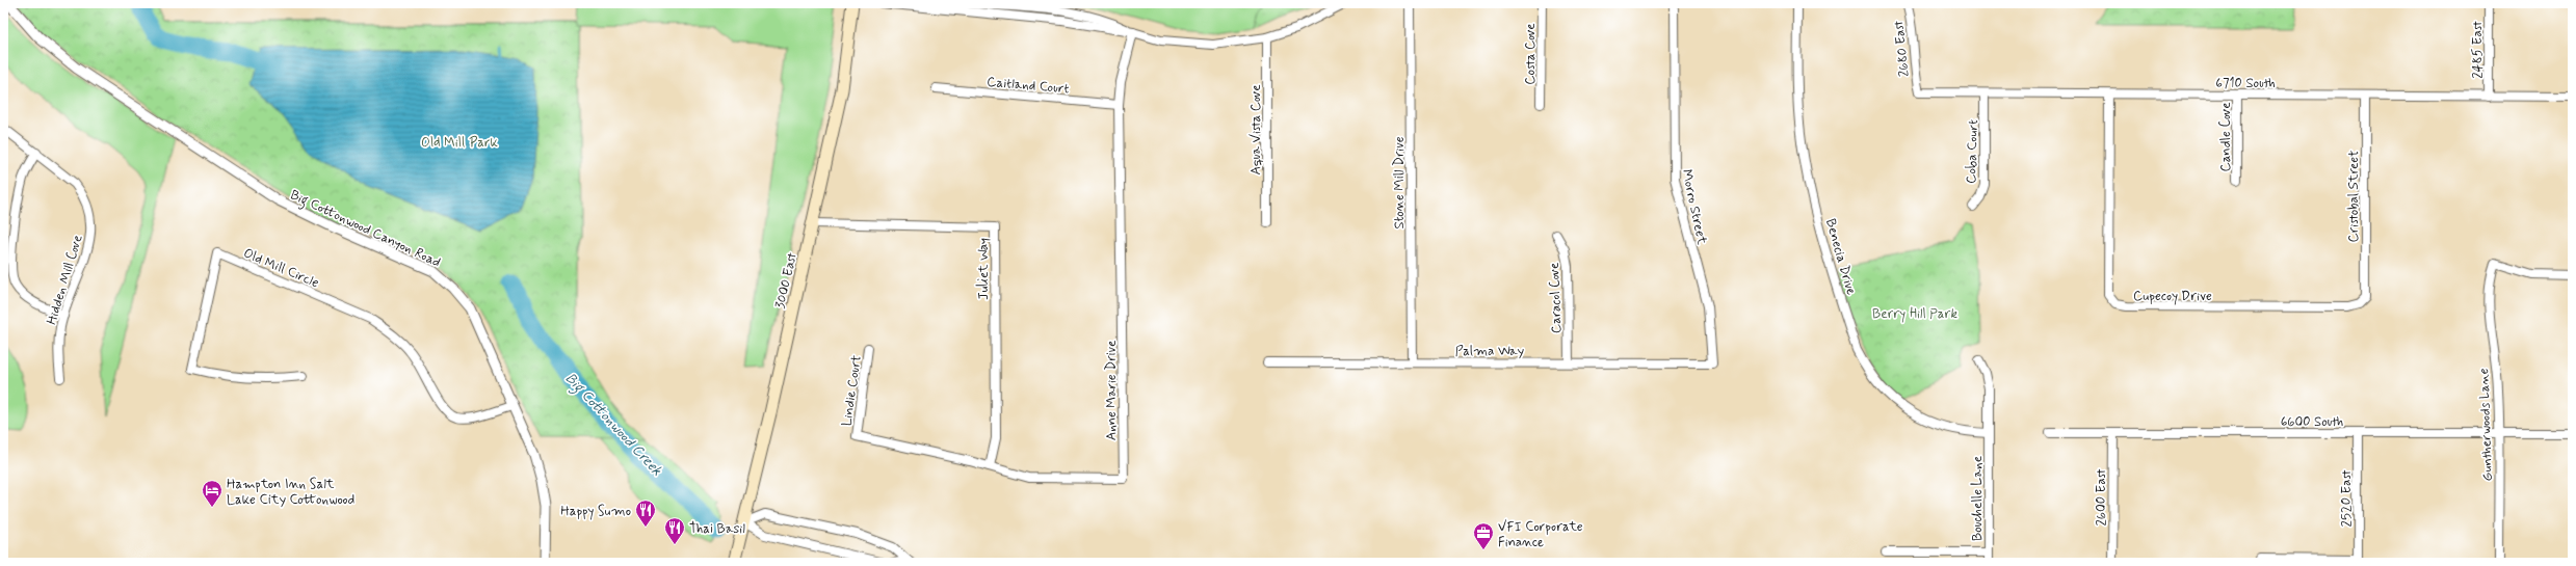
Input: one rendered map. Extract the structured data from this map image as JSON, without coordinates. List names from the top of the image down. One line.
{"streets":{"main road":["3000 East"],"street":["2680 East","2485 East","Costa Cove","6710 South","Caitland Court","Aqua Vista Cove","Candle Cove","Coba Court","Stone Mill Drive","Cristobal Street","Morro Street","Big Cottonwood Canyon Road","Benecia Drive","Old Mill Circle","Juliet Way","Hidden Mill Cove","Cupecoy Drive","Caracol Cove","Palma Way","Lindie Court","Anne Marie Drive","6600 South","Guntherwoods Lane","2600 East","Bouchelle Lane","2520 East"]},"crossings":[["2680 East","6710 South"],["2485 East","6710 South"],["6710 South","Candle Cove"],["6710 South","Coba Court"],["6710 South","Cristobal Street"],["6710 South","Cupecoy Drive"],["Caitland Court","Anne Marie Drive"],["Stone Mill Drive","Palma Way"],["Cristobal Street","Cupecoy Drive"],["Morro Street","Palma Way"],["Big Cottonwood Canyon Road","Old Mill Circle"],["Benecia Drive","Bouchelle Lane"],["Juliet Way","3000 East"],["Juliet Way","Anne Marie Drive"],["Caracol Cove","Palma Way"],["Lindie Court","Anne Marie Drive"],["6600 South","Guntherwoods Lane"],["6600 South","2600 East"],["6600 South","2520 East"]],"water":["Big Cottonwood Creek"],"parks":["Old Mill Park","Berry Hill Park"],"places":{"hotel":["Hampton Inn Salt Lake City Cottonwood"],"restaurant":["Happy Sumo","Thai Basil"],"office":["VFI Corporate Finance"]}}
